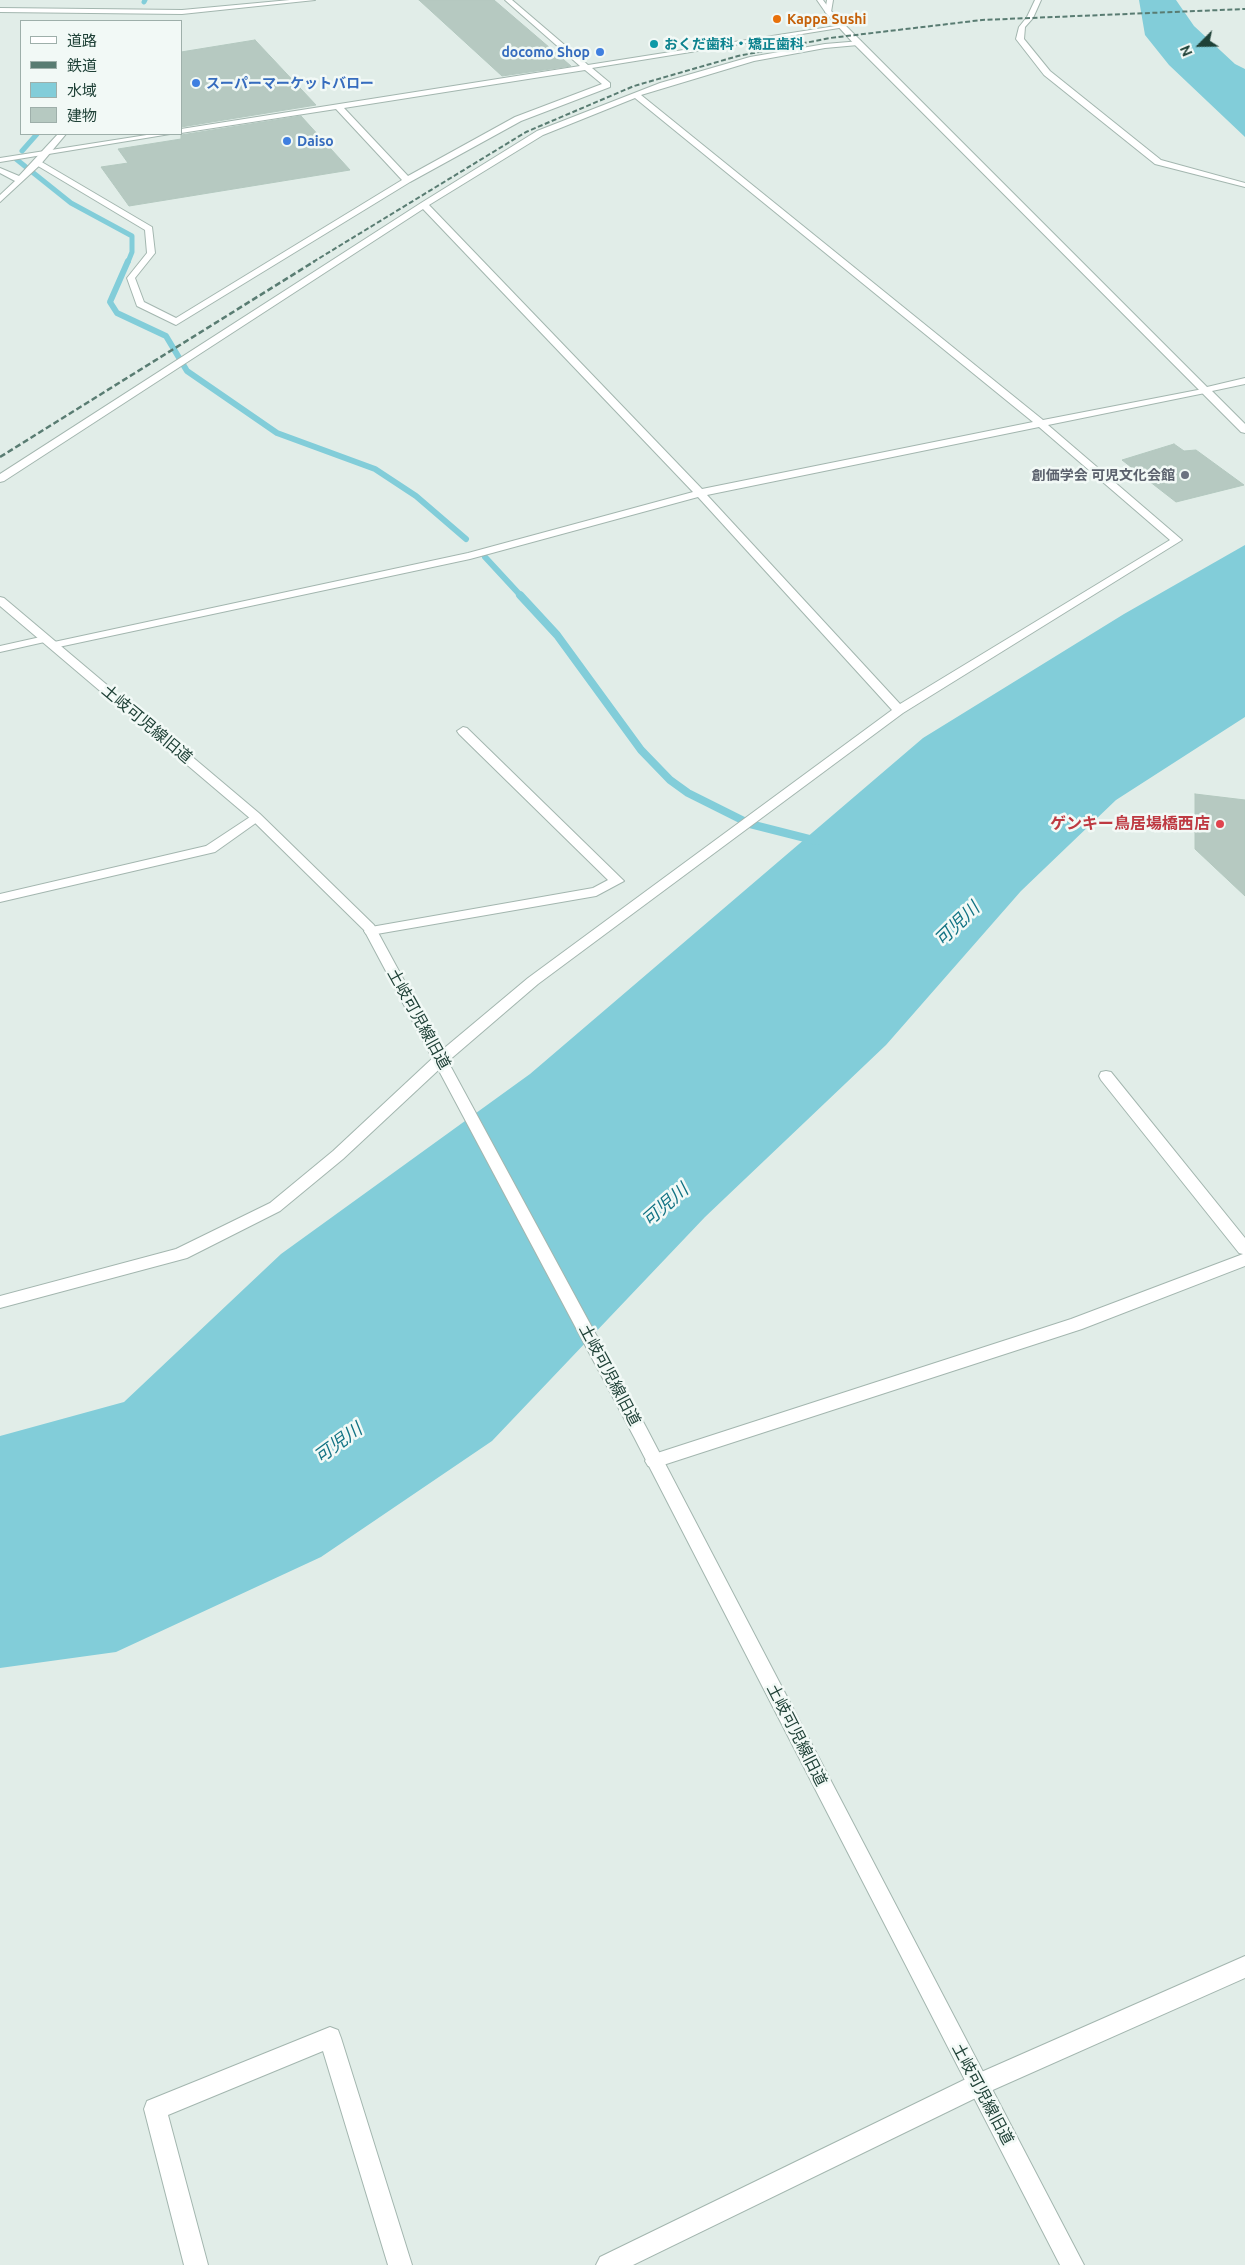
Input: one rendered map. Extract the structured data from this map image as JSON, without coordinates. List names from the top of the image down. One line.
{"streets":{"street":["土岐可児線旧道"]},"water":["可児川"],"places":["Kappa Sushi","おくだ歯科・矯正歯科","docomo Shop","スーパーマーケットバロー","Daiso","創価学会 可児文化会館","ゲンキー鳥居場橋西店"],"legend":["道路","鉄道","水域","建物"],"north":"bottom left"}
